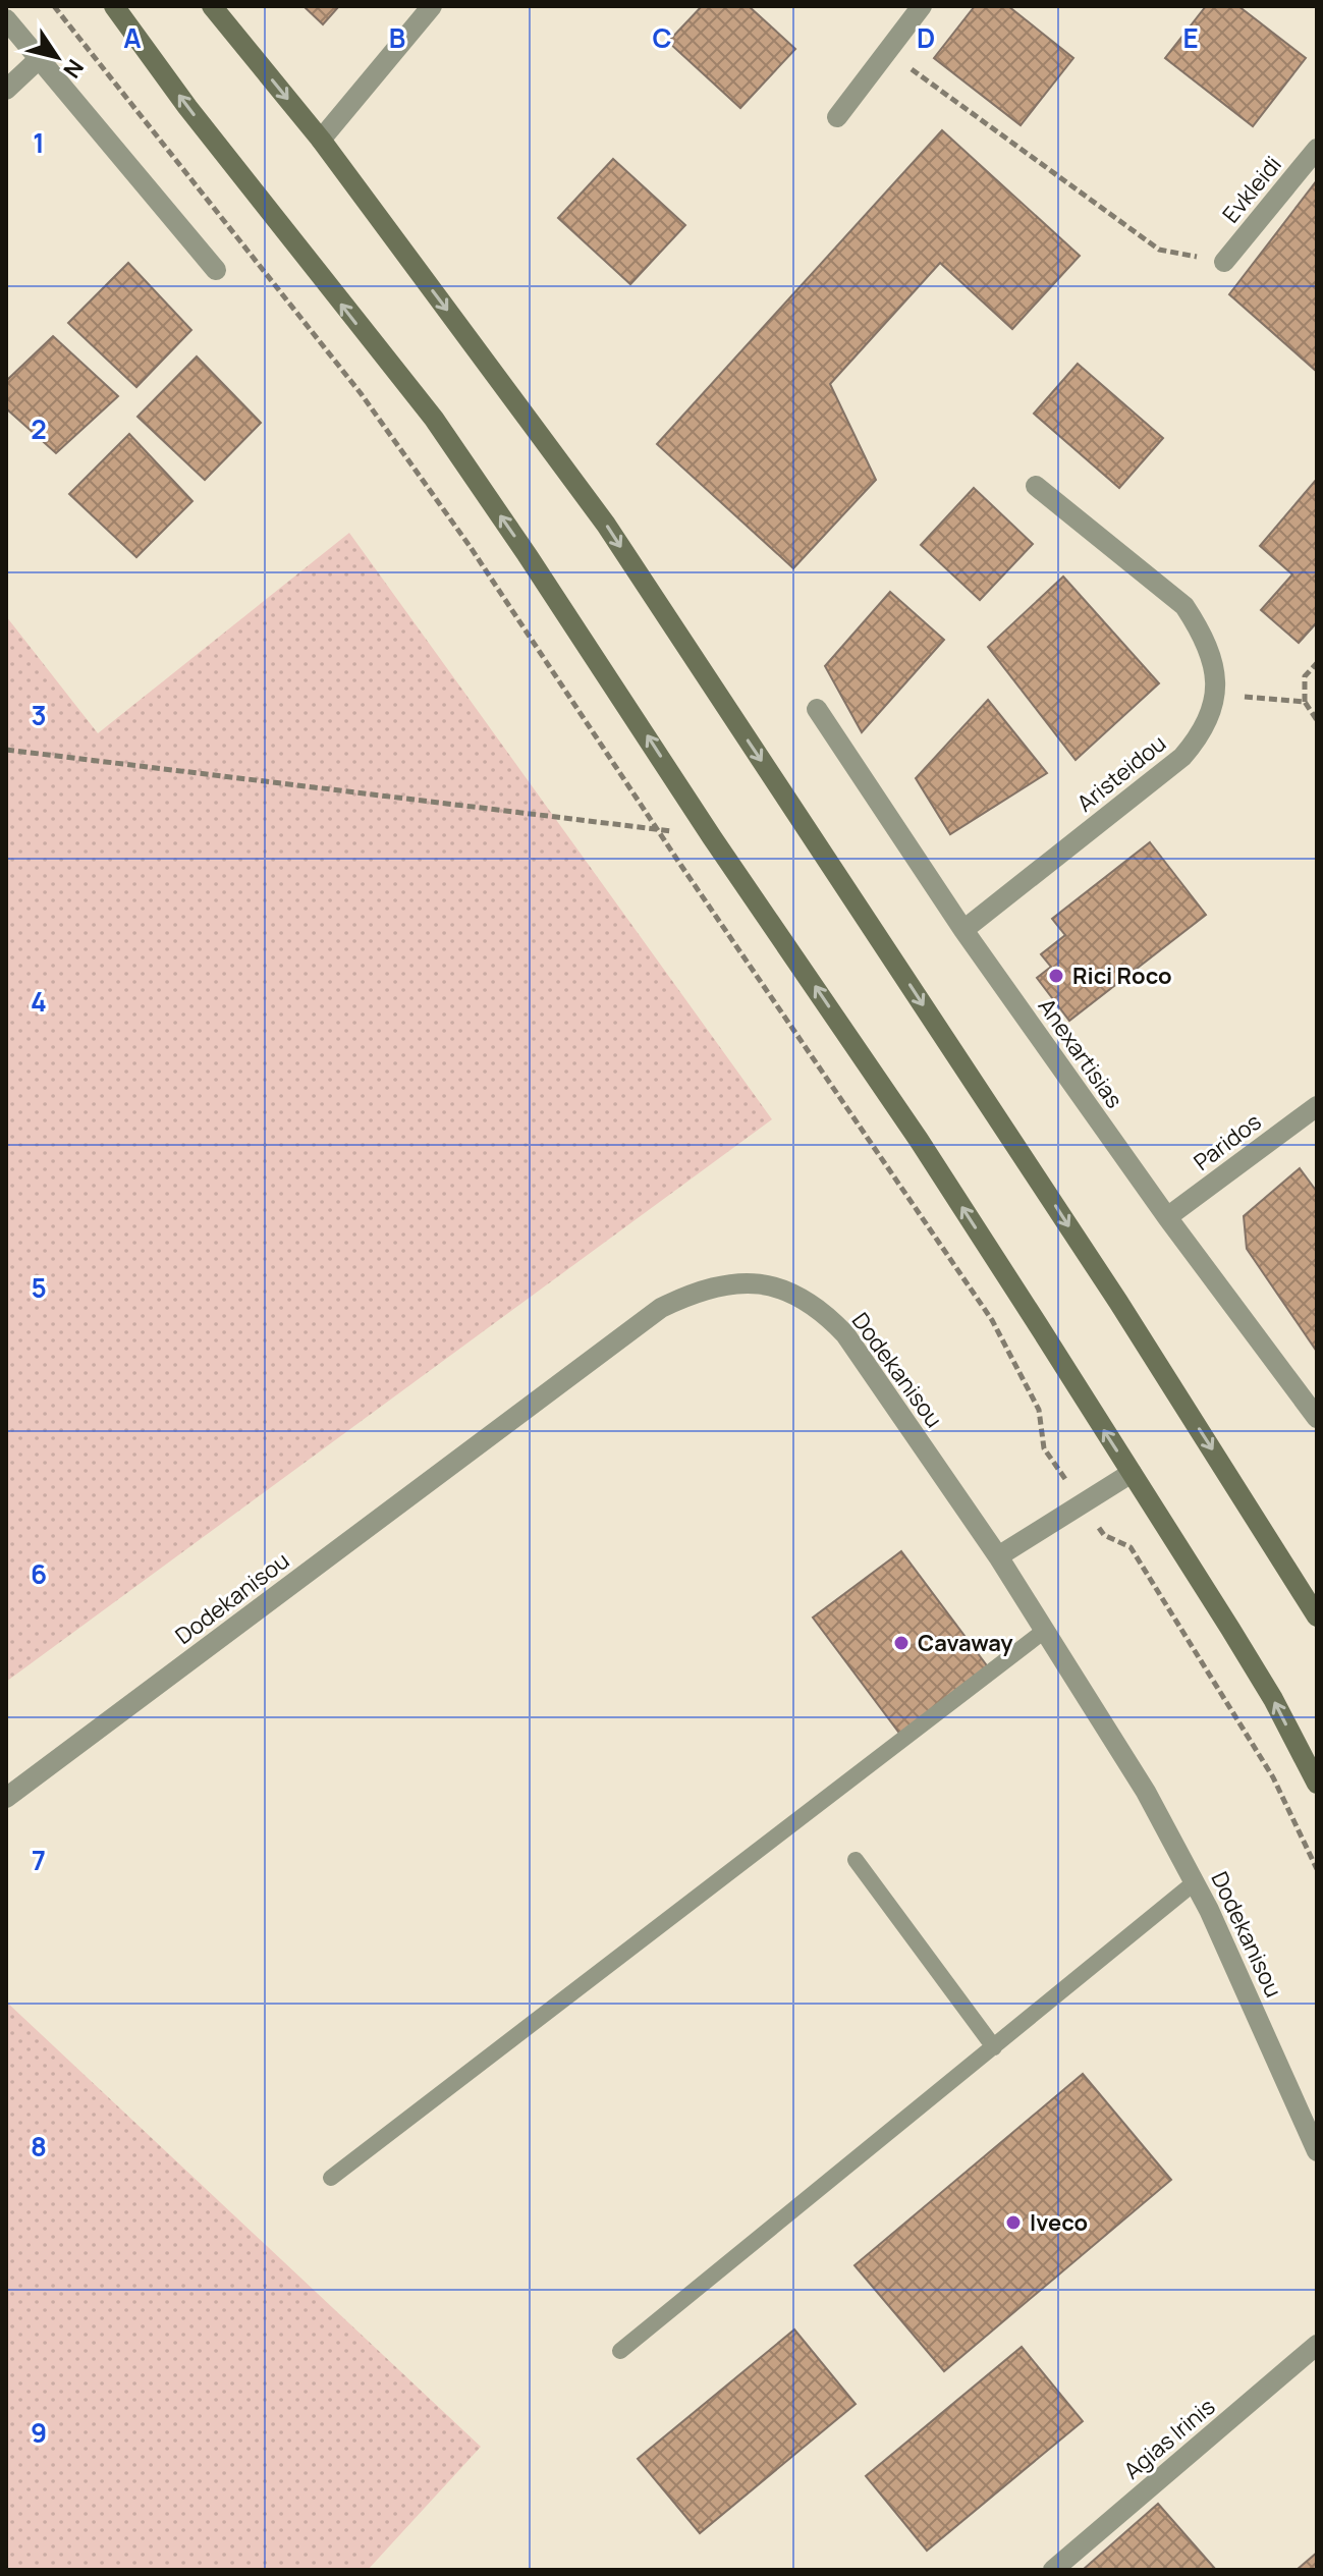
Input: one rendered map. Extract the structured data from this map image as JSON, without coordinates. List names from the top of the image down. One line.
{"streets":{"street":["Evkleidi","Aristeidou","Anexartisias","Paridos","Dodekanisou","Agias Irinis"]},"crossings":[["Aristeidou","Anexartisias"],["Anexartisias","Paridos"]],"places":["Rici Roco","Cavaway","Iveco"],"north":"bottom right","grid":{"columns":["A","B","C","D","E"],"rows":["1","2","3","4","5","6","7","8","9"]}}
